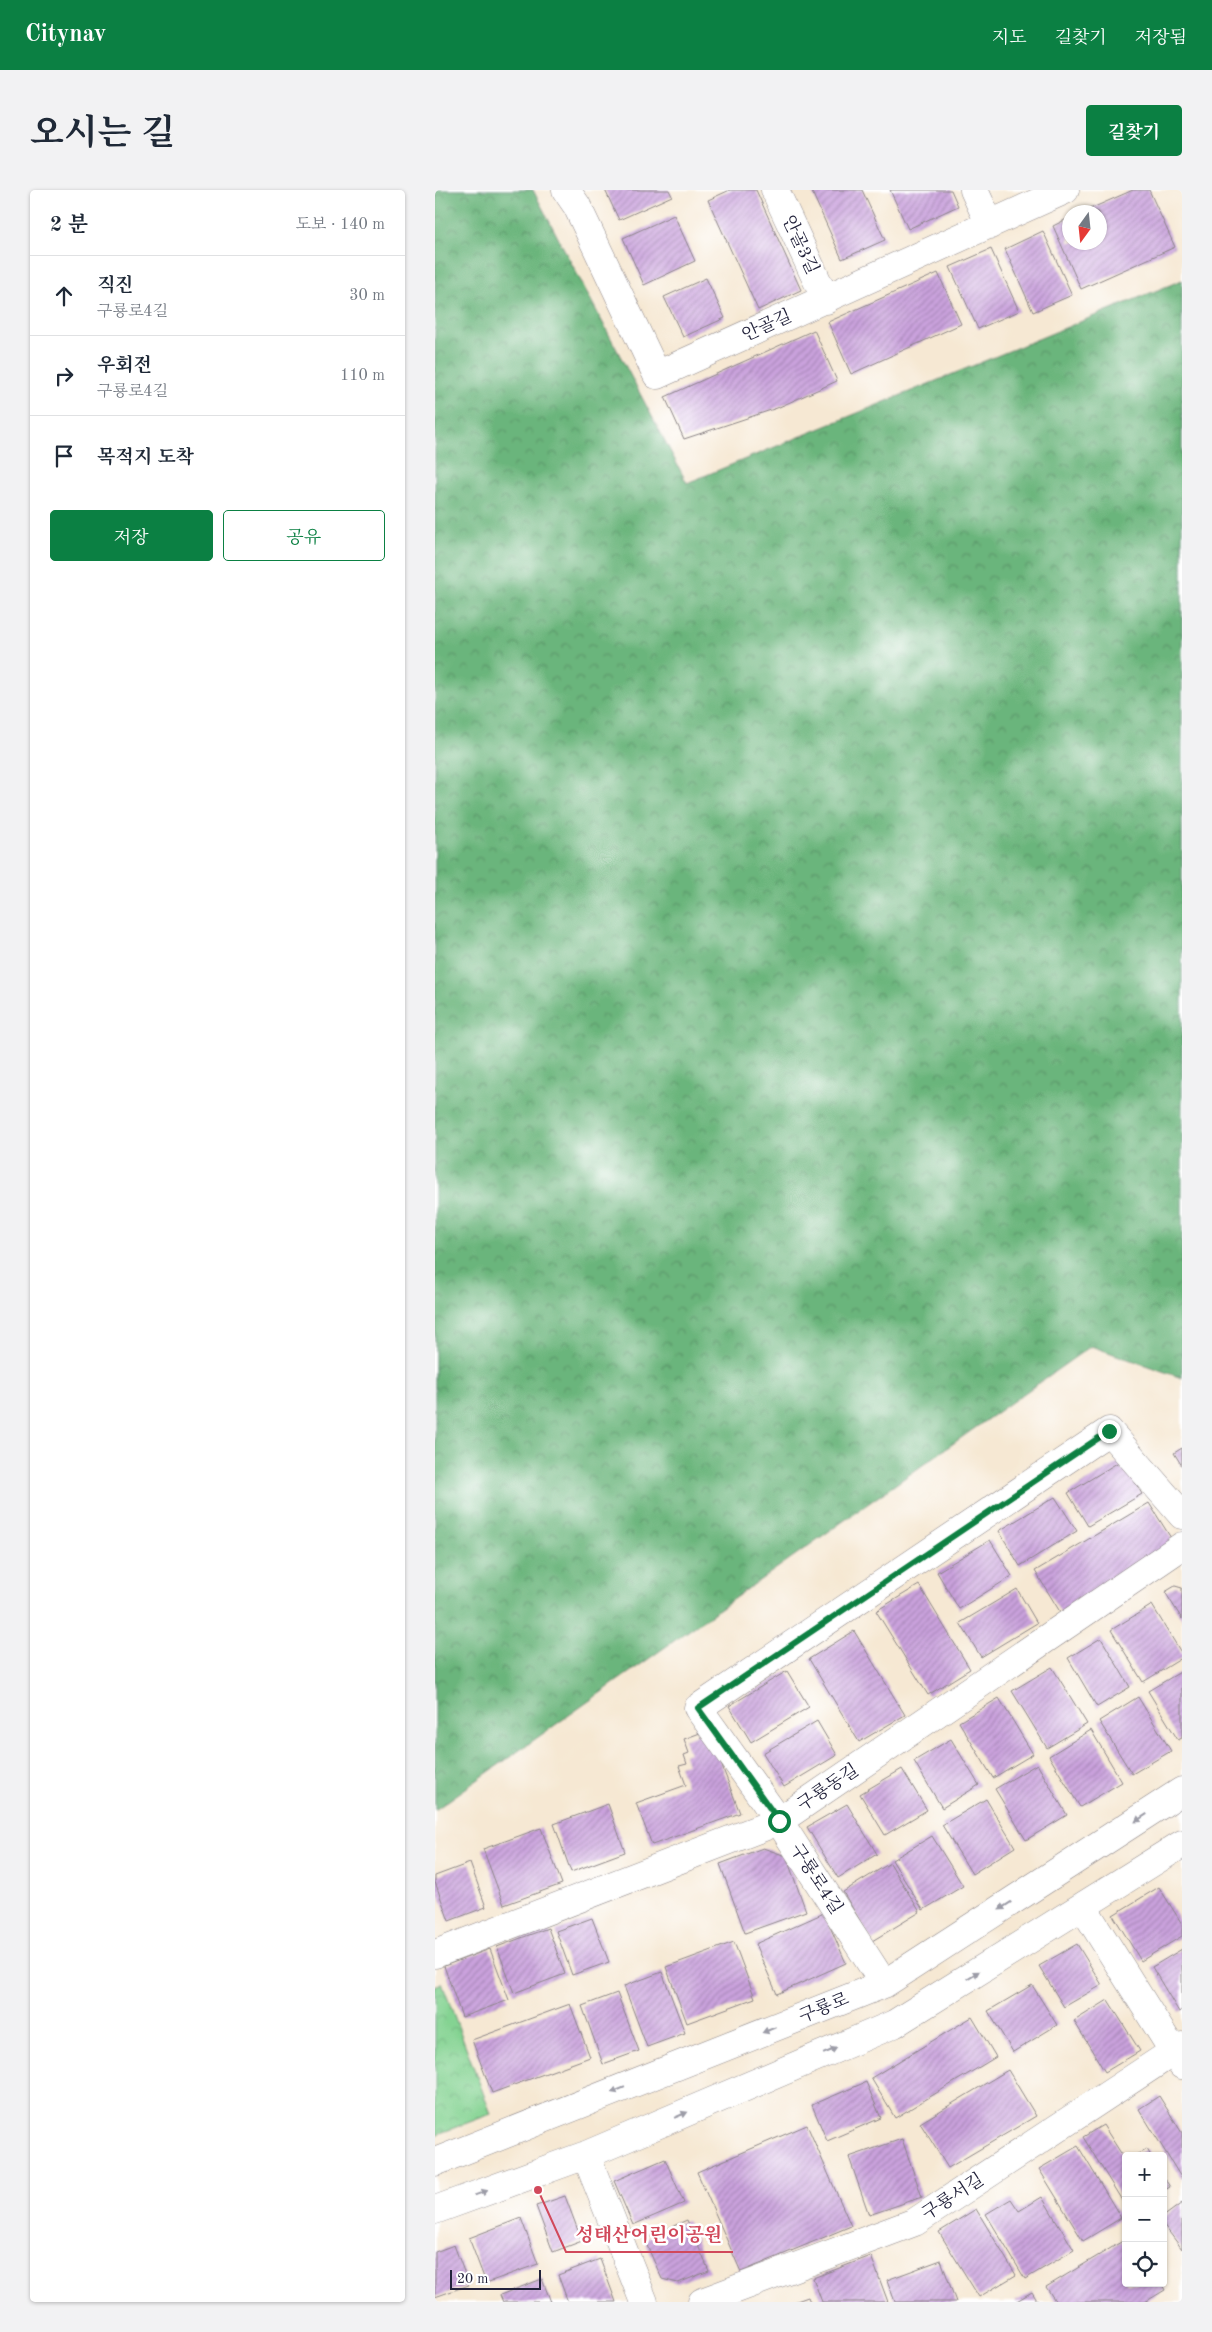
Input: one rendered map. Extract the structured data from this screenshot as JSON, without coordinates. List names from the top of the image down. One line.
{"streets":{"street":["안골3길","안골길","구룡동길","구룡로4길","구룡로","구룡서길"]},"crossings":[["안골3길","안골길"],["구룡동길","구룡로4길"],["구룡로4길","구룡로"]],"places":["성태산어린이공원"],"scale_bar":"20 m","north":"bottom","page":{"header":"Citynav","nav":["지도","길찾기","저장됨"],"title":"오시는 길","buttons":["길찾기",["저장","공유"]],"heading":["2 분","도보 · 140 m"],"list":[["직진","구룡로4길","30 m"],["우회전","구룡로4길","110 m"],"목적지 도착"],"map_buttons":["+","−"],"scale":"20 m"}}
